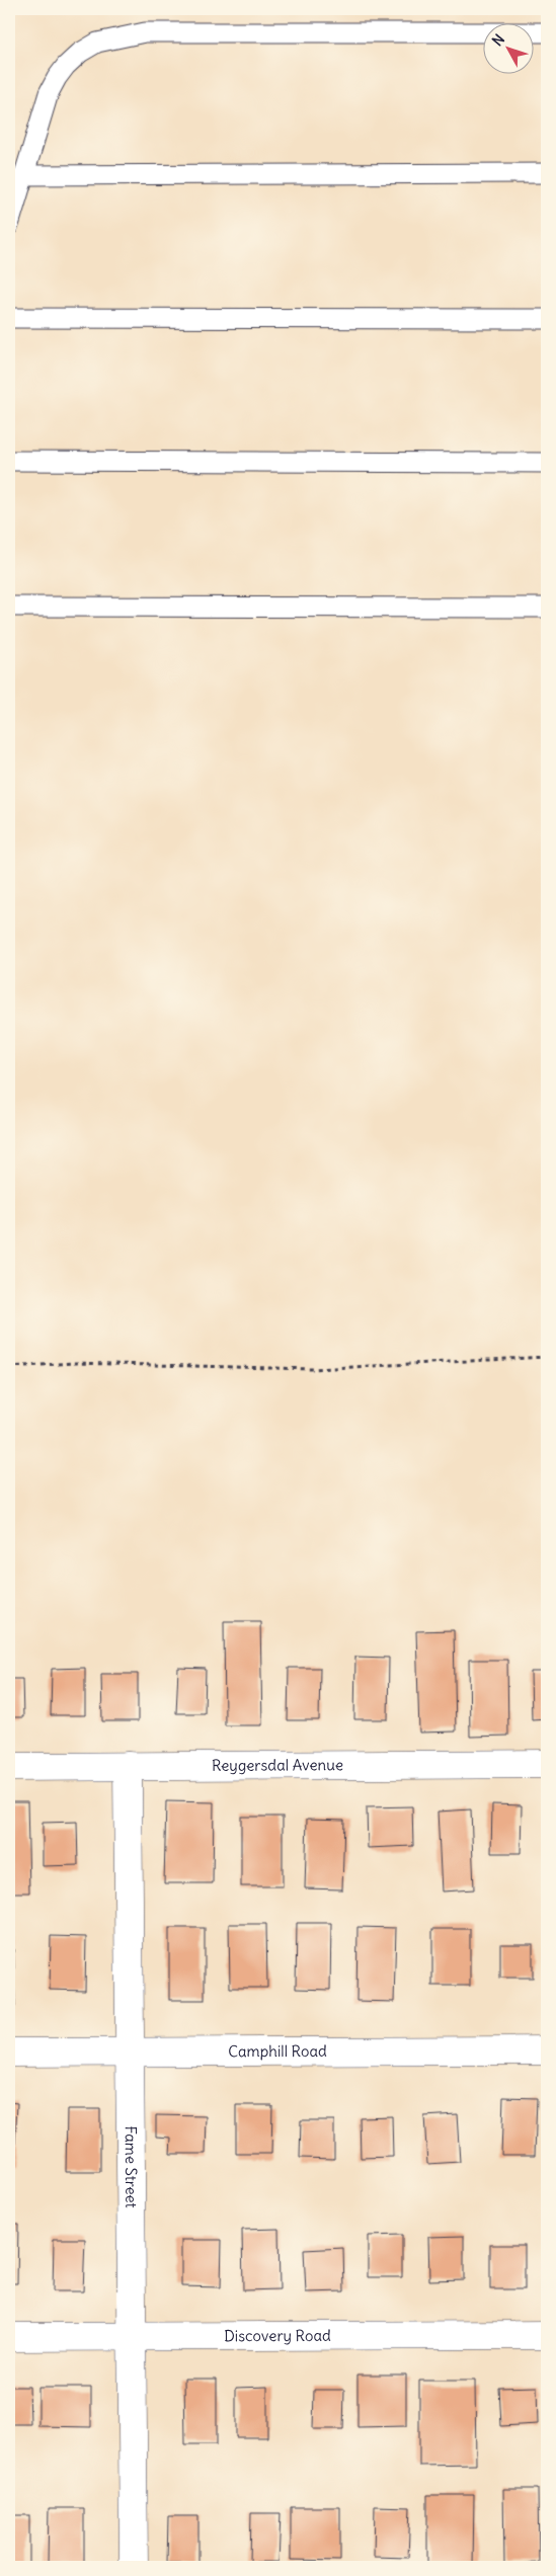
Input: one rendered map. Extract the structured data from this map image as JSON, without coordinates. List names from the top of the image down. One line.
{"streets":{"street":["Reygersdal Avenue","Camphill Road","Fame Street","Discovery Road"]},"crossings":[["Reygersdal Avenue","Fame Street"],["Camphill Road","Fame Street"],["Fame Street","Discovery Road"]],"north":"top left"}
